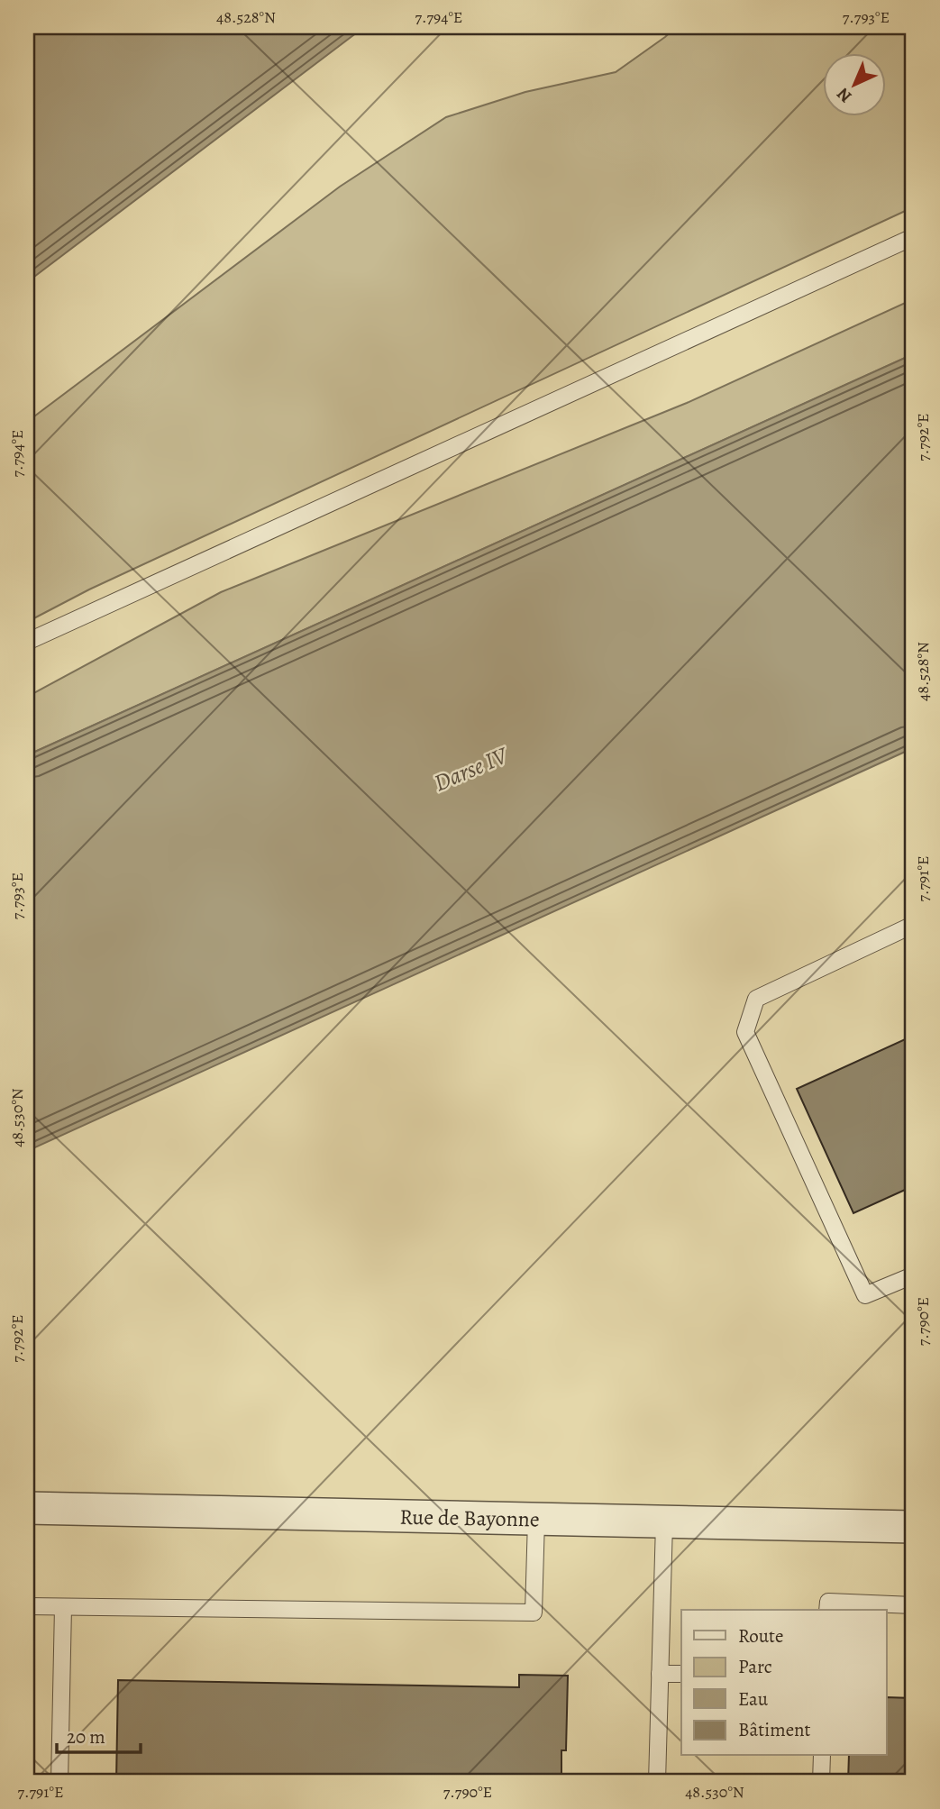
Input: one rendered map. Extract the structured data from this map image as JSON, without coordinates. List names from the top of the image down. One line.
{"streets":{"street":["Rue de Bayonne"]},"water":["Darse IV"],"legend":["Route","Parc","Eau","Bâtiment"],"scale_bar":"20 m","north":"bottom left","coordinates":["48.528°N","7.794°E","7.793°E","7.792°E","7.791°E","48.530°N","7.790°E"]}
